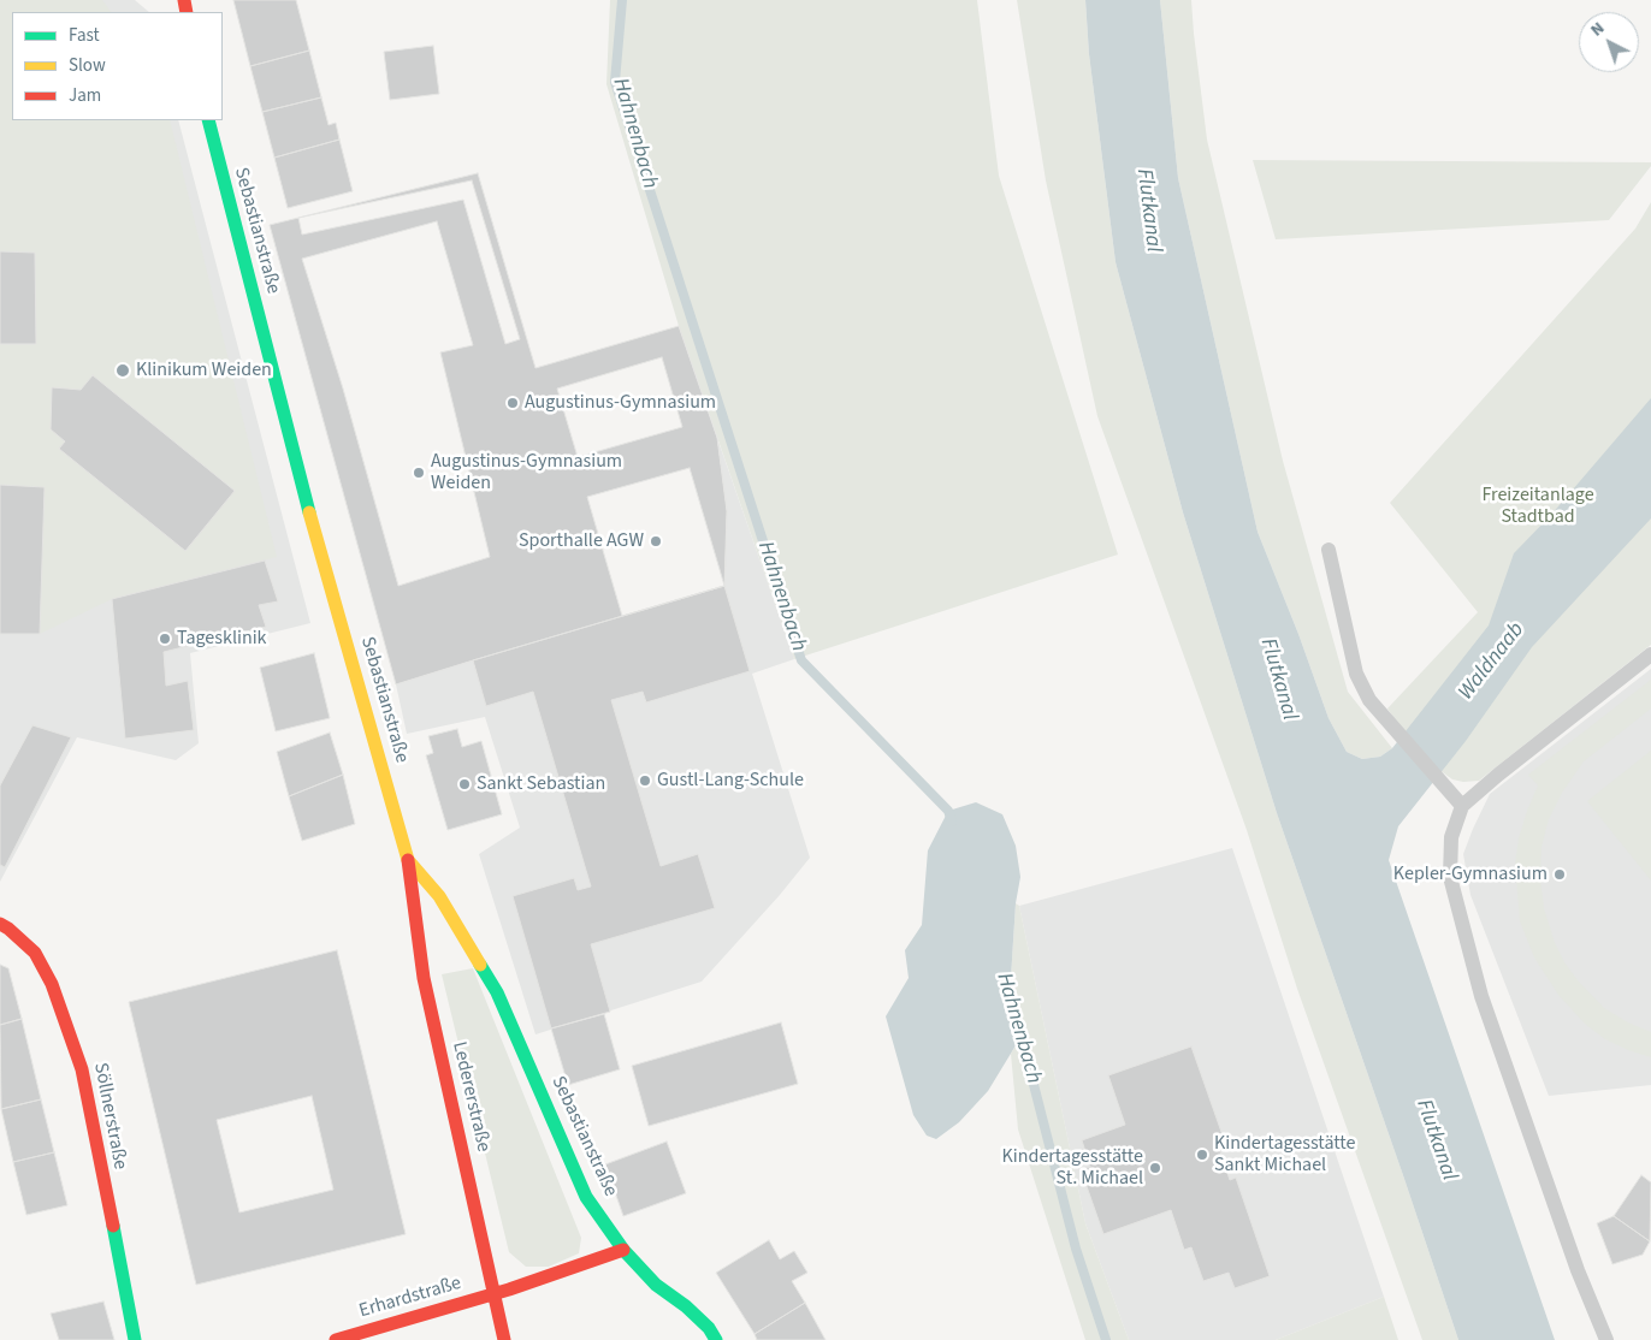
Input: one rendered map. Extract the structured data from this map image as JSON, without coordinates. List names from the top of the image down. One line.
{"streets":{"street":["Sebastianstraße","Ledererstraße","Söllnerstraße","Erhardstraße"]},"crossings":[["Sebastianstraße","Ledererstraße"],["Ledererstraße","Erhardstraße"]],"water":["Hahnenbach","Flutkanal","Waldnaab"],"parks":["Freizeitanlage Stadtbad"],"places":["Klinikum Weiden","Augustinus-Gymnasium","Augustinus-Gymnasium Weiden","Sporthalle AGW","Tagesklinik","Gustl-Lang-Schule","Sankt Sebastian","Kepler-Gymnasium","Kindertagesstätte Sankt Michael","Kindertagesstätte St. Michael"],"legend":["Fast","Slow","Jam"],"north":"top left"}
